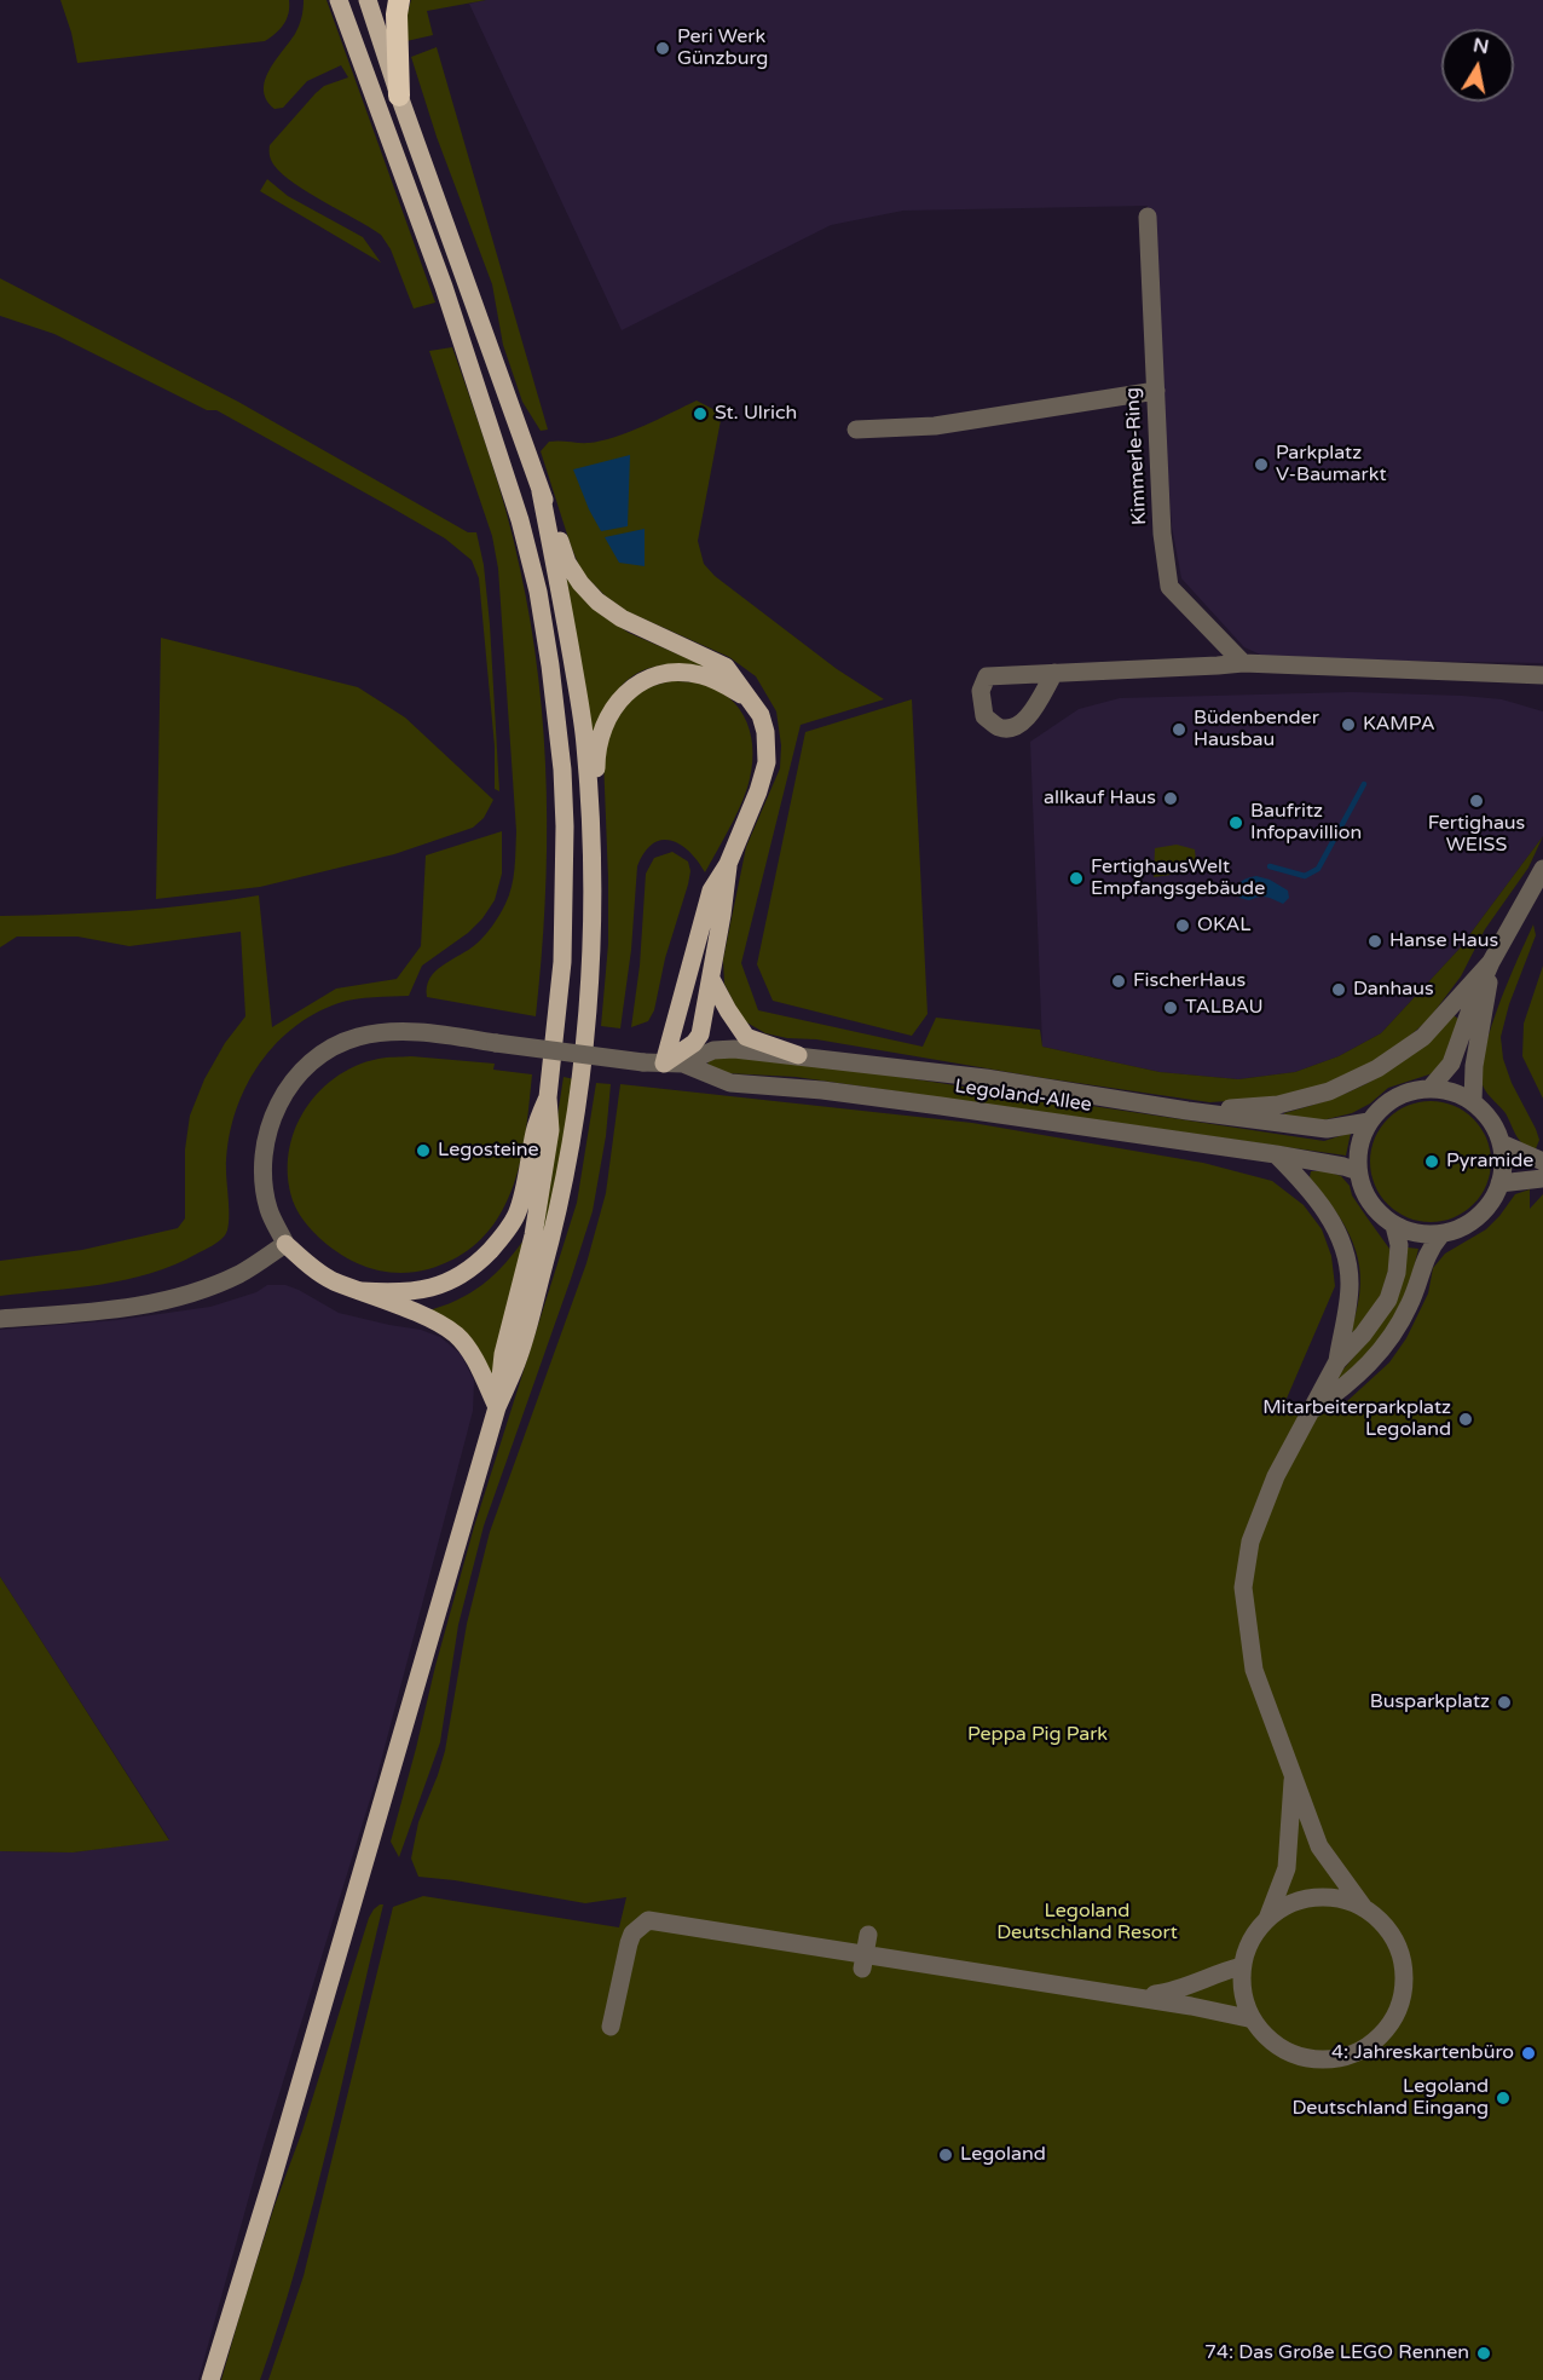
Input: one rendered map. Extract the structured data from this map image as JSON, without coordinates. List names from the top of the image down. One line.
{"streets":{"street":["Kimmerle-Ring","Legoland-Allee"]},"parks":["Peppa Pig Park","Legoland Deutschland Resort"],"places":["Peri Werk Günzburg","St. Ulrich","Parkplatz V-Baumarkt","KAMPA","Büdenbender Hausbau","allkauf Haus","Fertighaus WEISS","Baufritz Infopavillion","FertighausWelt Empfangsgebäude","OKAL","Hanse Haus","FischerHaus","Danhaus","TALBAU","Legosteine","Pyramide","Mitarbeiterparkplatz Legoland","Busparkplatz","4: Jahreskartenbüro","Legoland Deutschland Eingang","Legoland","74: Das Große LEGO Rennen"],"north":"top"}
